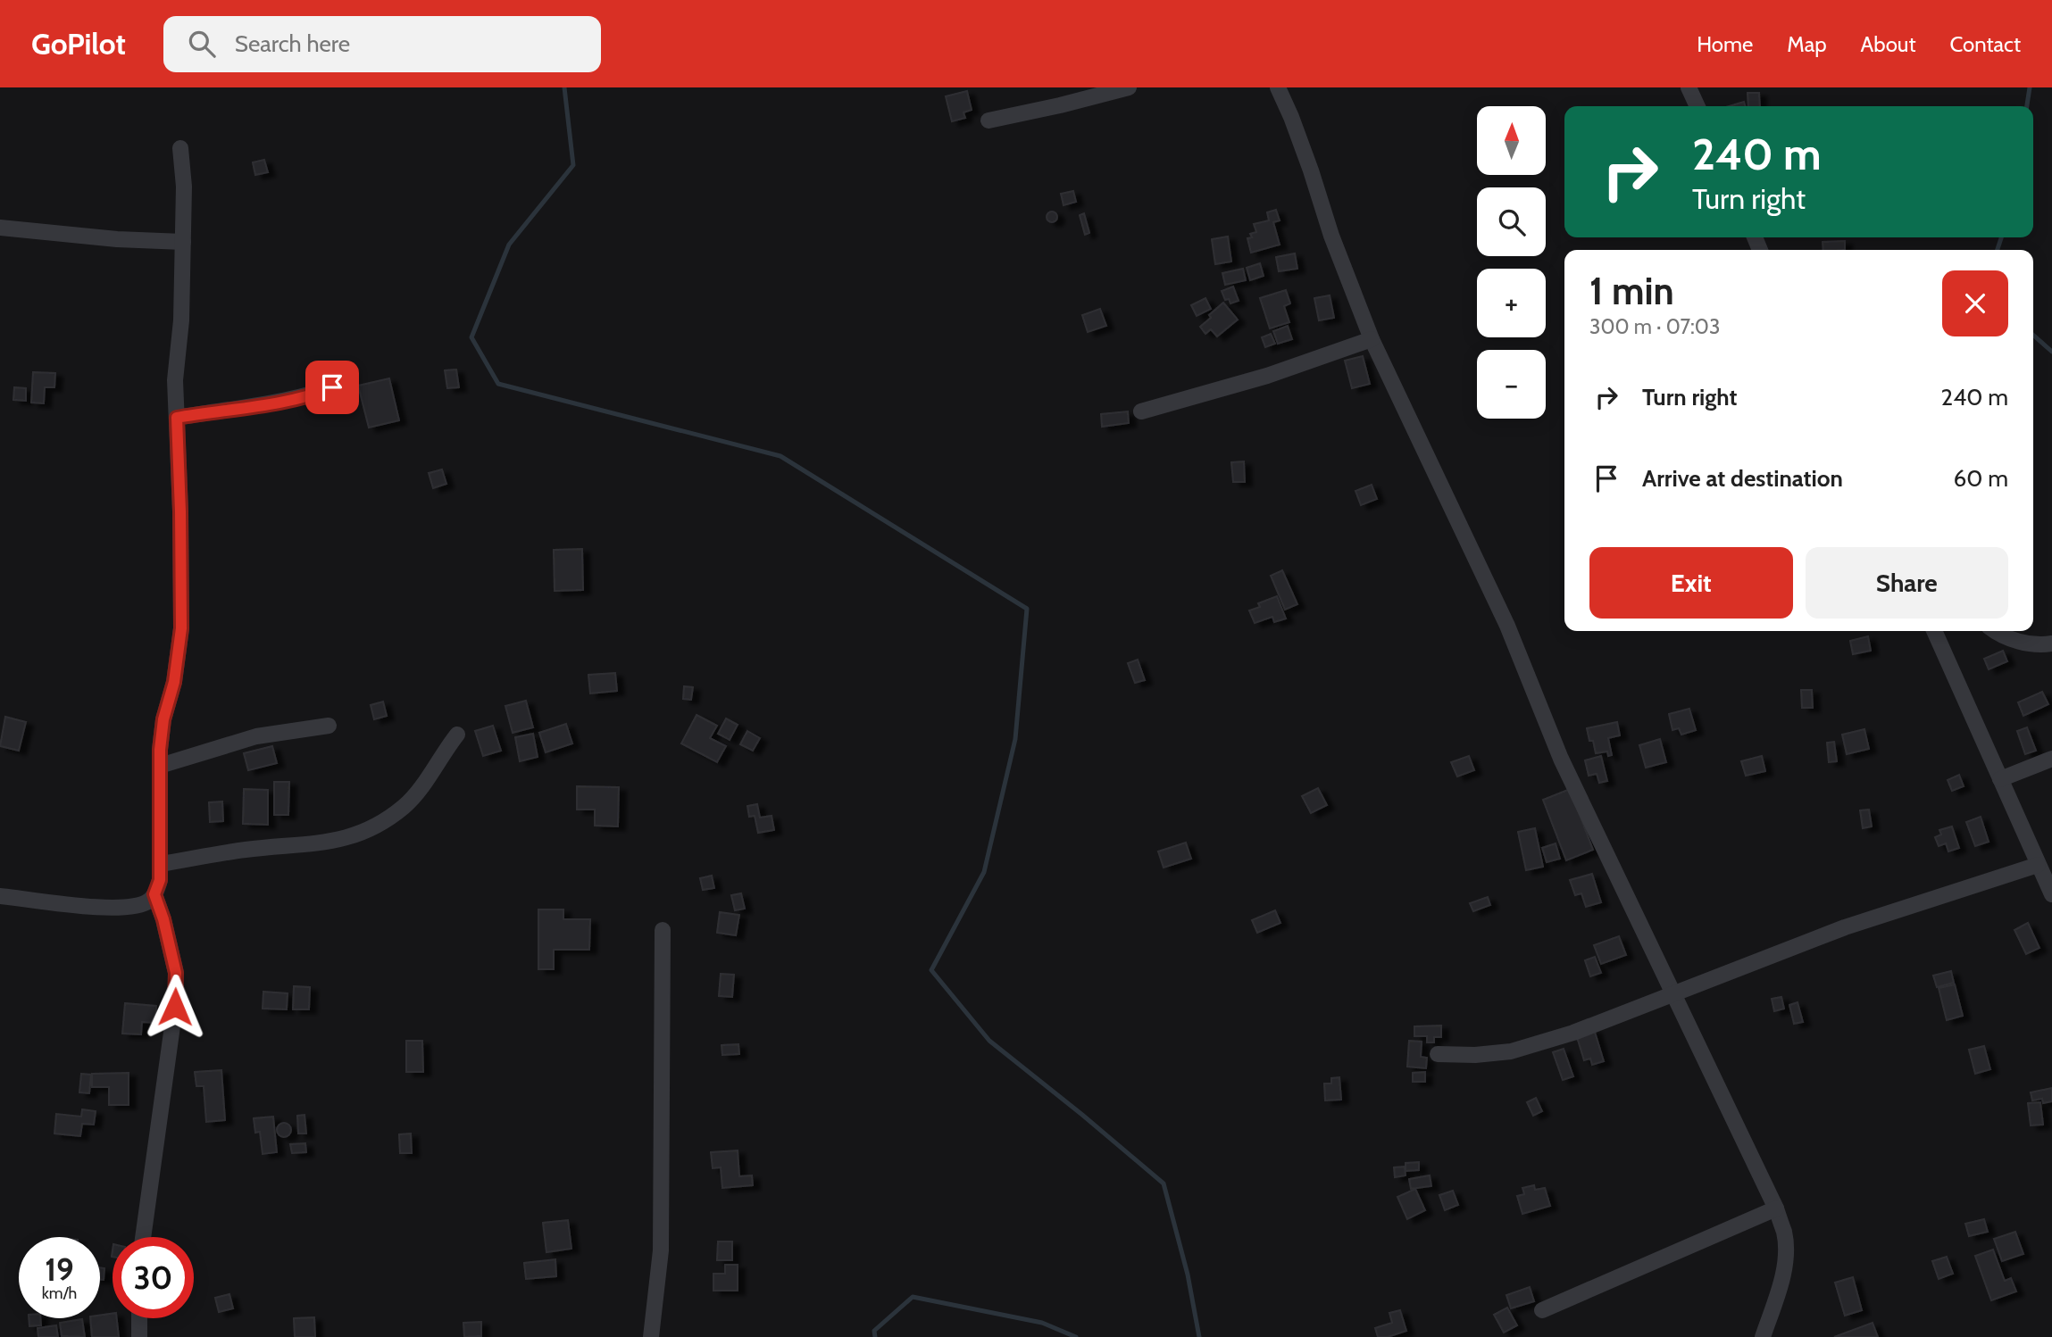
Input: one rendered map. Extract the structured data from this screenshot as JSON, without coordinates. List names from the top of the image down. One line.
{"north":"top","page":{"header":"GoPilot","search":"Search here","nav":["Home","Map","About","Contact"],"map_buttons":["+","−"],"turn":["240 m","Turn right"],"heading":["1 min","300 m · 07:03"],"list":[{"name":"Turn right","value":"240 m"},{"name":"Arrive at destination","value":"60 m"}],"buttons":["Exit","Share"],"speed":"19 km/h","limit":"30"}}
